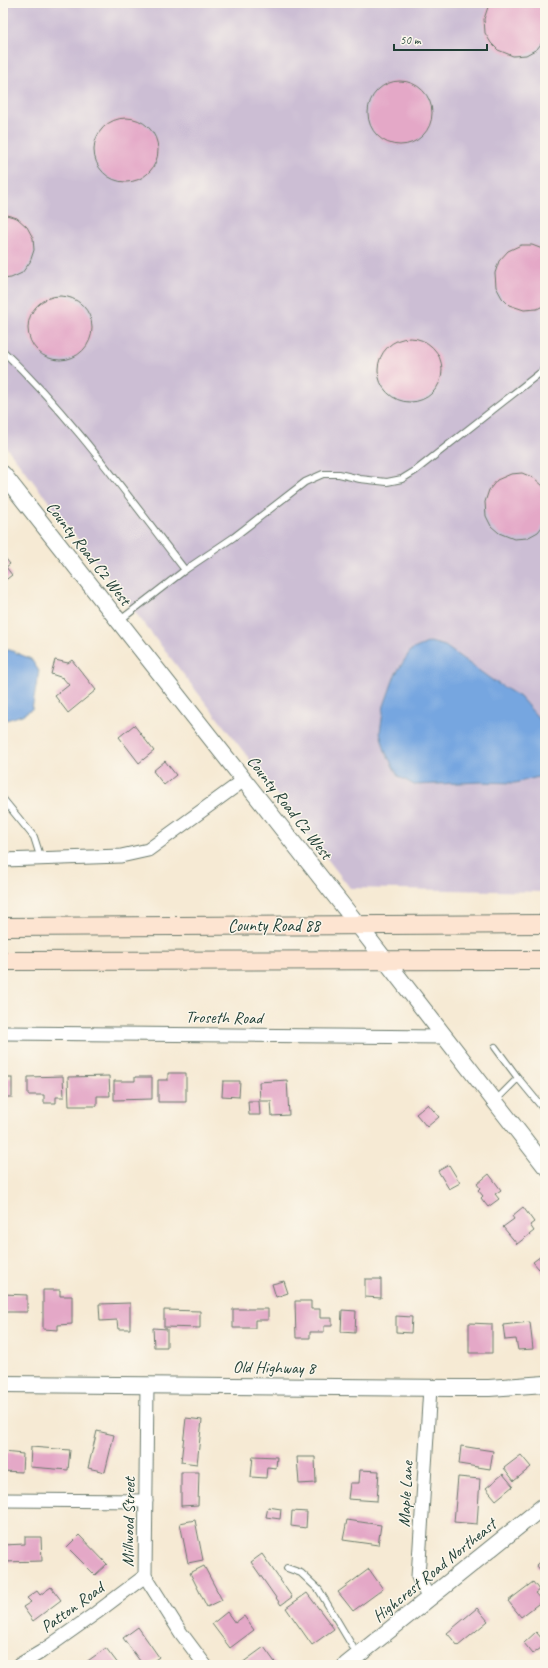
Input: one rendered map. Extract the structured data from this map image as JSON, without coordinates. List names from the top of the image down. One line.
{"streets":{"main road":["County Road 88"],"street":["County Road C2 West","Troseth Road","Old Highway 8","Maple Lane","Millwood Street","Highcrest Road Northeast","Patton Road"]},"crossings":[["County Road C2 West","County Road 88"],["County Road C2 West","Troseth Road"],["Old Highway 8","Maple Lane"],["Old Highway 8","Millwood Street"],["Maple Lane","Highcrest Road Northeast"],["Millwood Street","Patton Road"]],"scale_bar":"50 m"}
